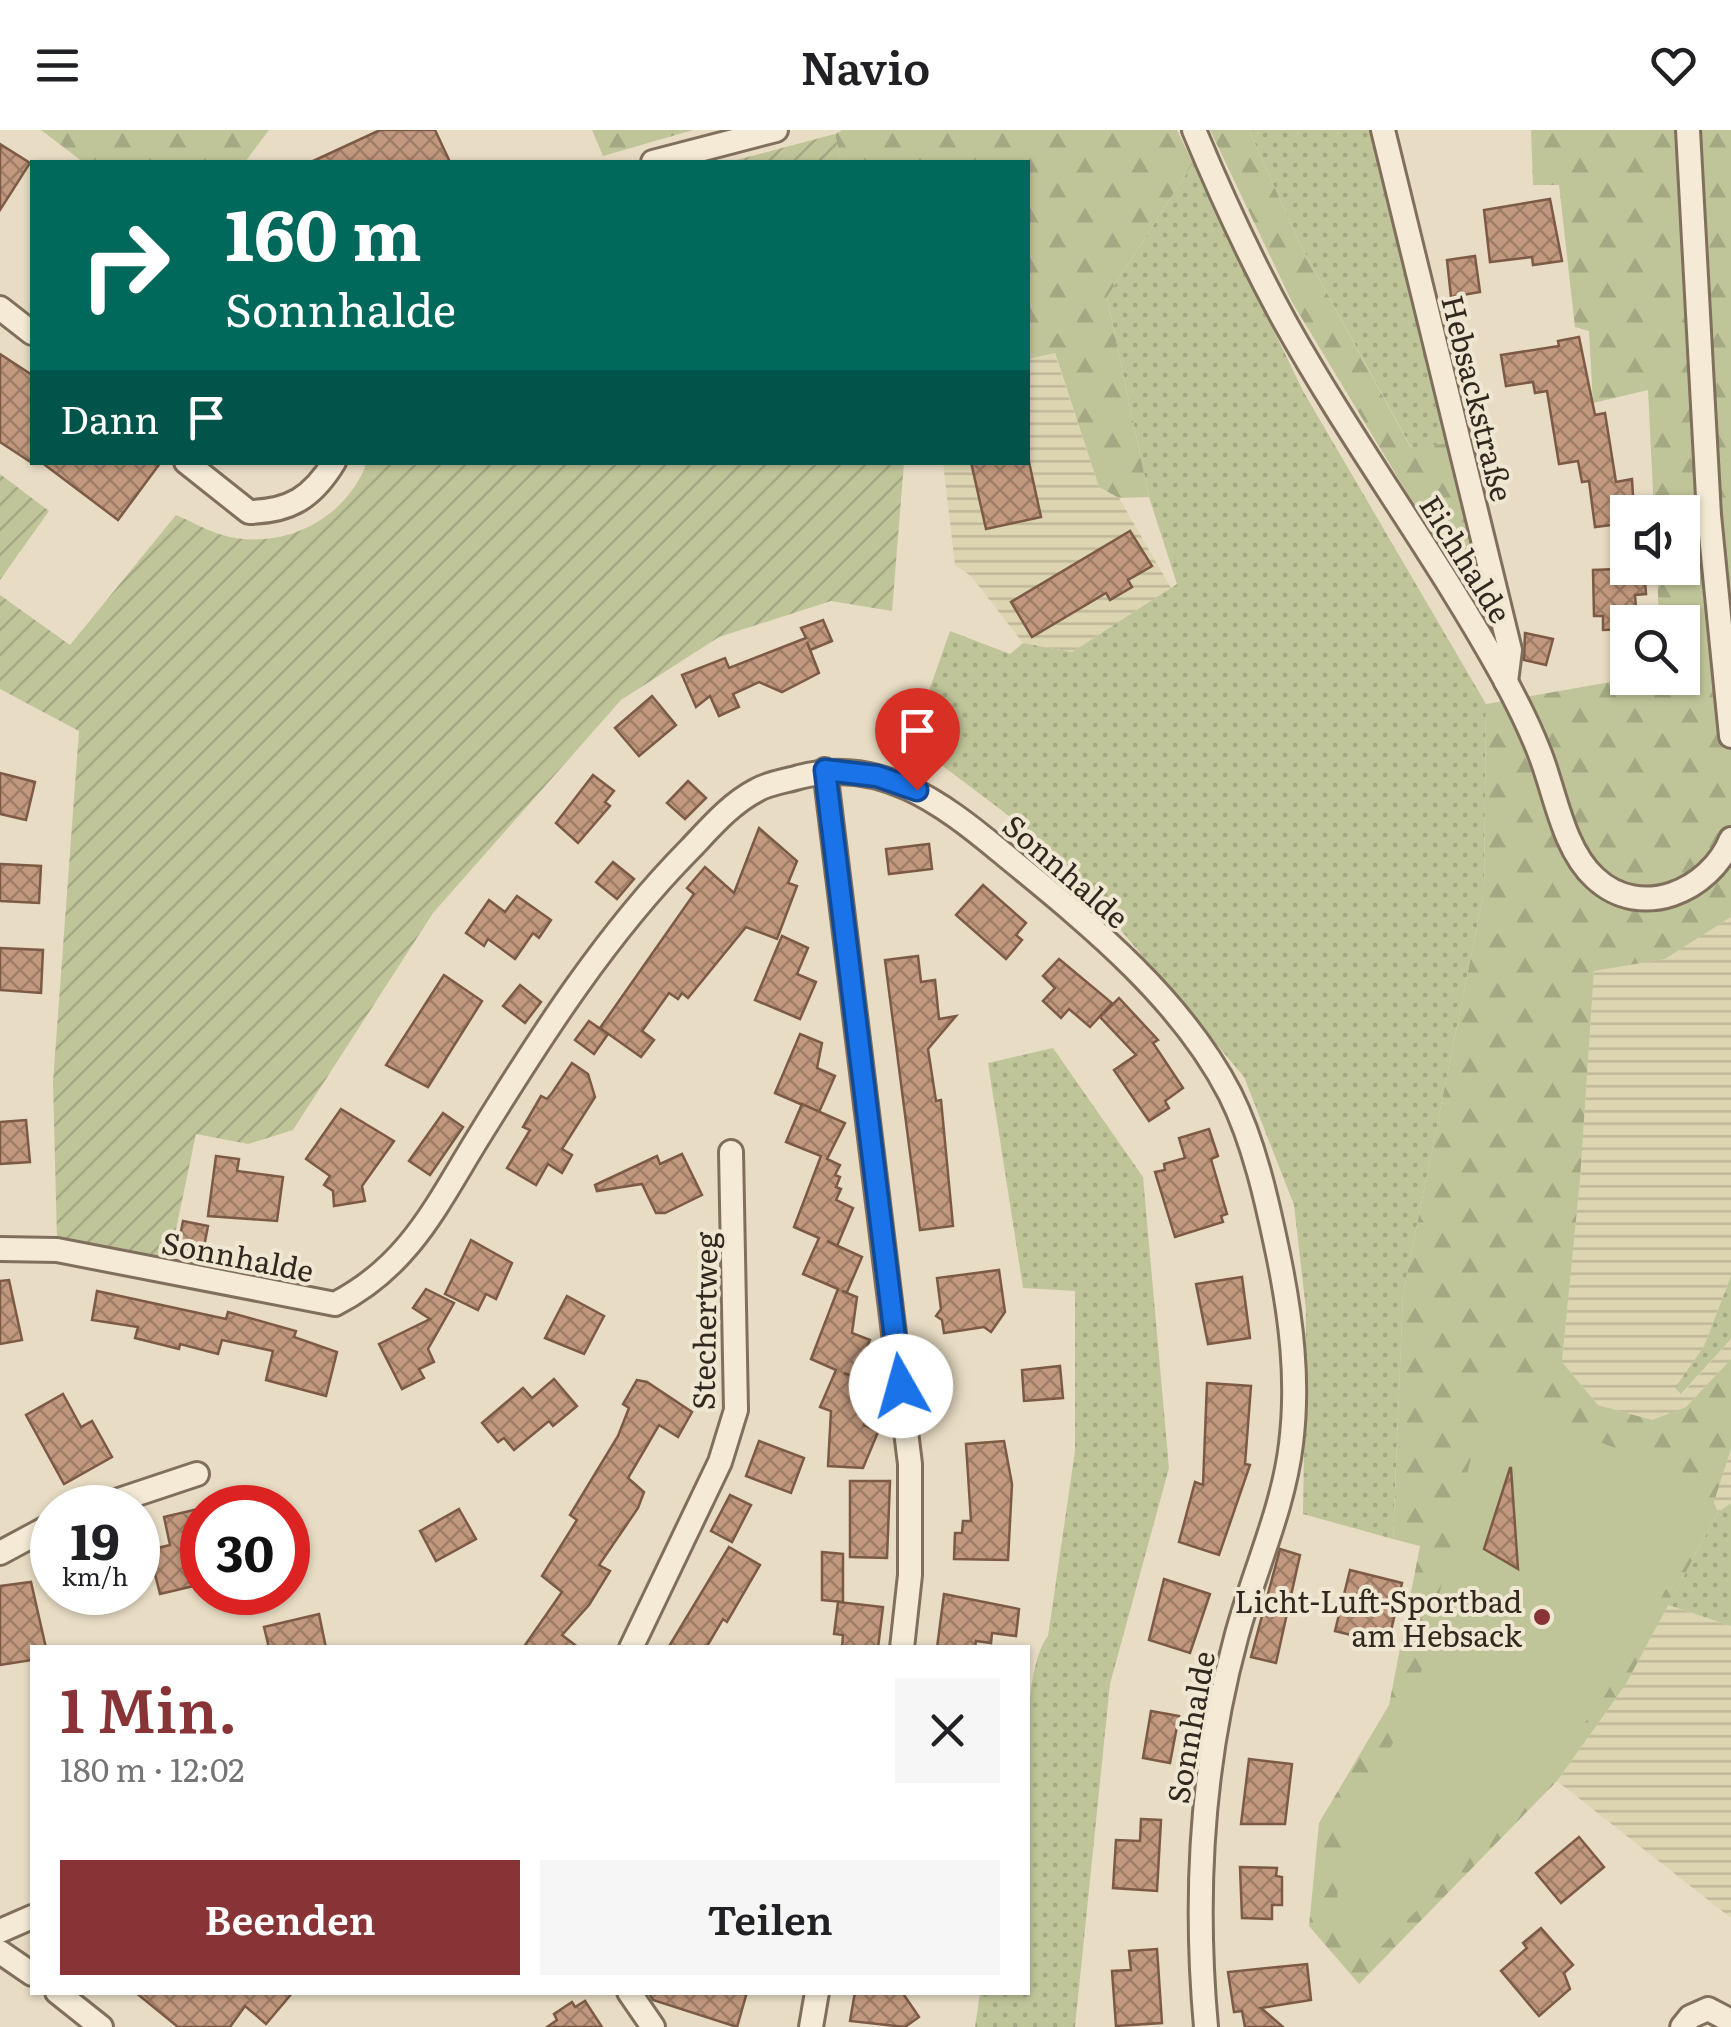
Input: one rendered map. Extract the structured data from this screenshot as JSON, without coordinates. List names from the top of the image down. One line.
{"streets":{"street":["Hebsackstraße","Eichhalde","Sonnhalde","Stechertweg"]},"crossings":[["Hebsackstraße","Eichhalde"]],"places":["Licht-Luft-Sportbad am Hebsack"],"page":{"header":"Navio","turn":["160 m","Sonnhalde"],"then":"Dann","speed":"19 km/h","limit":"30","heading":["1 Min.","180 m · 12:02"],"buttons":["Beenden","Teilen"]}}
